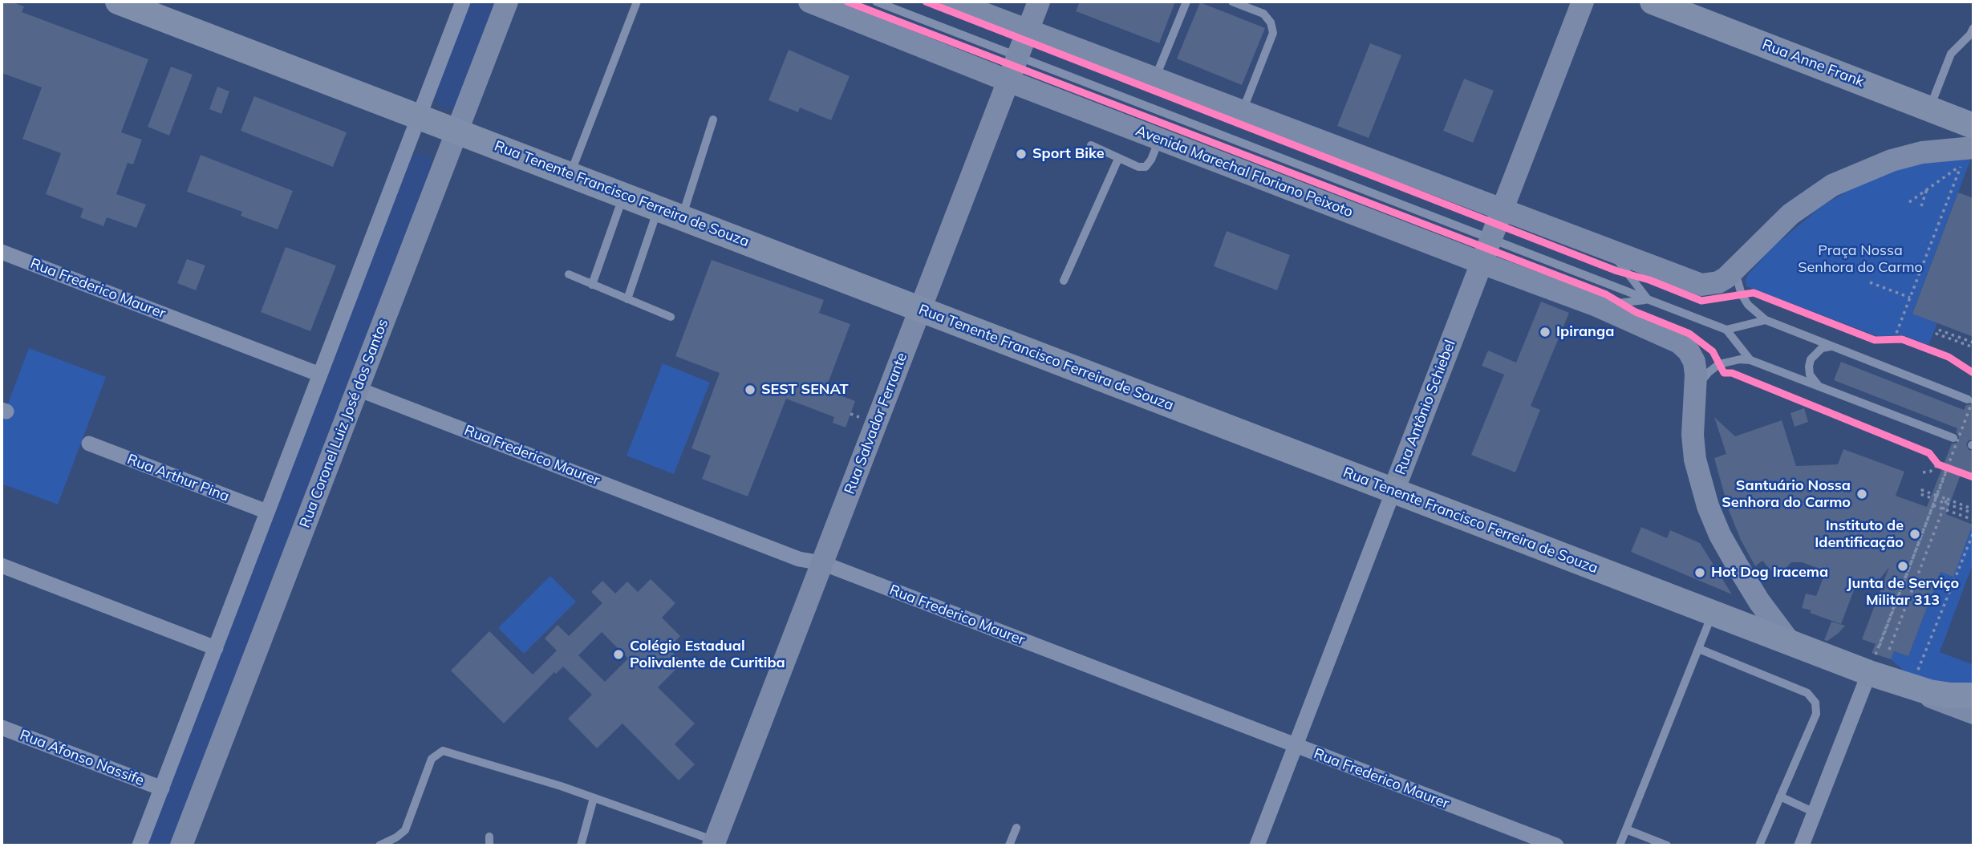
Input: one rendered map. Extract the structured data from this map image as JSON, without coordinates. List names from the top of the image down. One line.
{"streets":{"main road":["Rua Anne Frank","Rua Tenente Francisco Ferreira de Souza"],"street":["Avenida Marechal Floriano Peixoto","Rua Frederico Maurer","Rua Antônio Schiebel","Rua Coronel Luiz José dos Santos","Rua Salvador Ferrante","Rua Arthur Pina","Rua Afonso Nassife"]},"crossings":[["Avenida Marechal Floriano Peixoto","Rua Antônio Schiebel"],["Avenida Marechal Floriano Peixoto","Rua Salvador Ferrante"],["Rua Tenente Francisco Ferreira de Souza","Rua Antônio Schiebel"],["Rua Tenente Francisco Ferreira de Souza","Rua Coronel Luiz José dos Santos"],["Rua Tenente Francisco Ferreira de Souza","Rua Salvador Ferrante"],["Rua Frederico Maurer","Rua Antônio Schiebel"],["Rua Frederico Maurer","Rua Coronel Luiz José dos Santos"],["Rua Frederico Maurer","Rua Salvador Ferrante"]],"parks":["Praça Nossa Senhora do Carmo"],"places":["Sport Bike","Ipiranga","SEST SENAT","Santuário Nossa Senhora do Carmo","Instituto de Identificação","Junta de Serviço Militar 313","Hot Dog Iracema","Colégio Estadual Polivalente de Curitiba"]}
